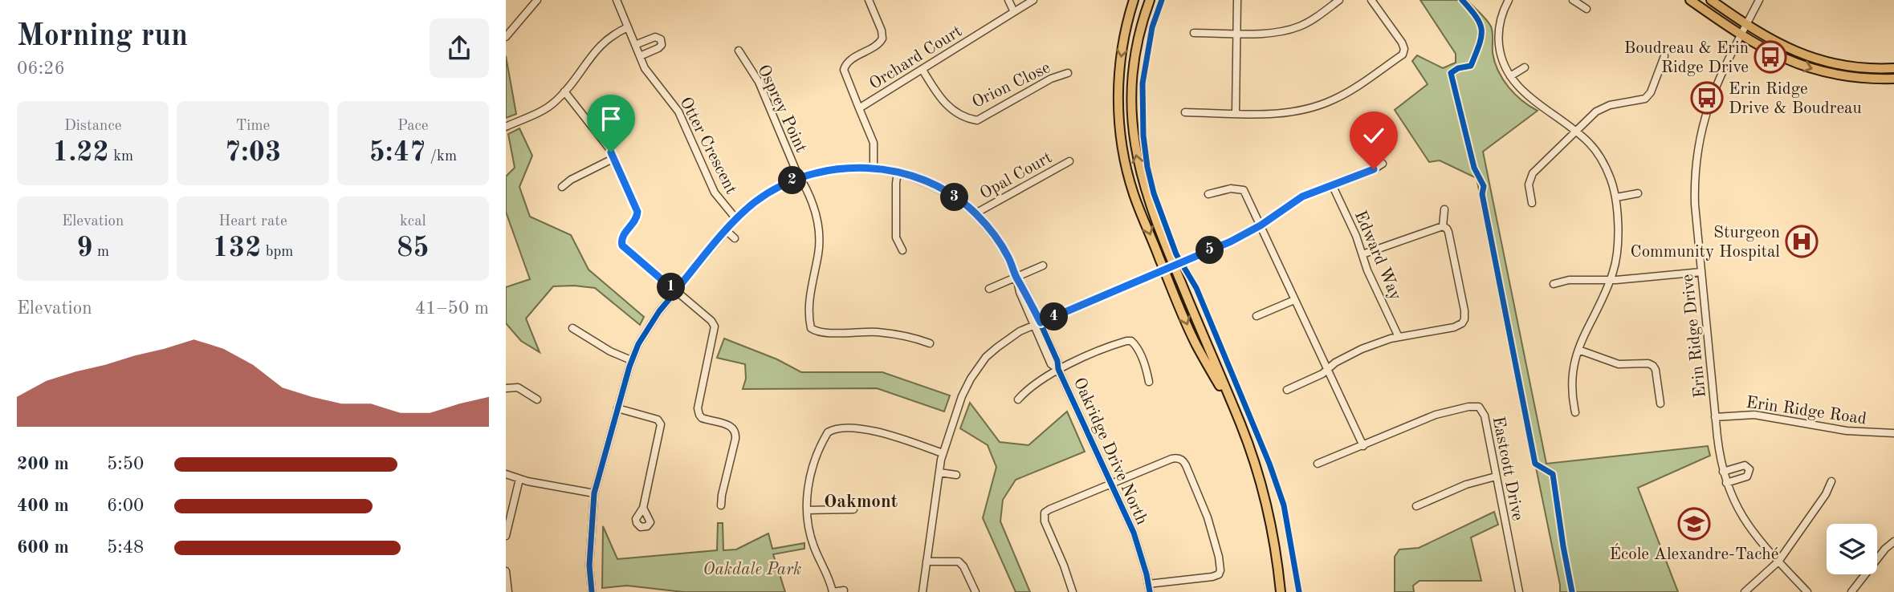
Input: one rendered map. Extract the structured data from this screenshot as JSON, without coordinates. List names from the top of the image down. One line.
{"streets":{"street":["Orchard Court","Orion Close","Osprey Point","Otter Crescent","Opal Court","Edward Way","Erin Ridge Drive","Erin Ridge Road","Oakridge Drive North","Eastcott Drive"]},"crossings":[["Orchard Court","Orion Close"],["Orchard Court","Oakridge Drive North"],["Osprey Point","Oakridge Drive North"],["Otter Crescent","Oakridge Drive North"],["Opal Court","Oakridge Drive North"],["Erin Ridge Drive","Erin Ridge Road"]],"districts":["Oakmont"],"parks":["Oakdale Park"],"places":{"bus stop":["Boudreau & Erin Ridge Drive","Erin Ridge Drive & Boudreau"],"hospital":["Sturgeon Community Hospital"],"school or university":["École Alexandre-Taché"]},"page":{"heading":["Morning run","06:26"],"stats":[["Distance","1.22 km"],["Time","7:03"],["Pace","5:47 /km"],["Elevation","9 m"],["Heart rate","132 bpm"],["kcal","85"]],"pins":["2","3","5","1","4"],"chart":["Elevation","41–50 m"],"list":[{"name":"200 m","note":"5:50"},{"name":"400 m","note":"6:00"},{"name":"600 m","note":"5:48"}]}}
